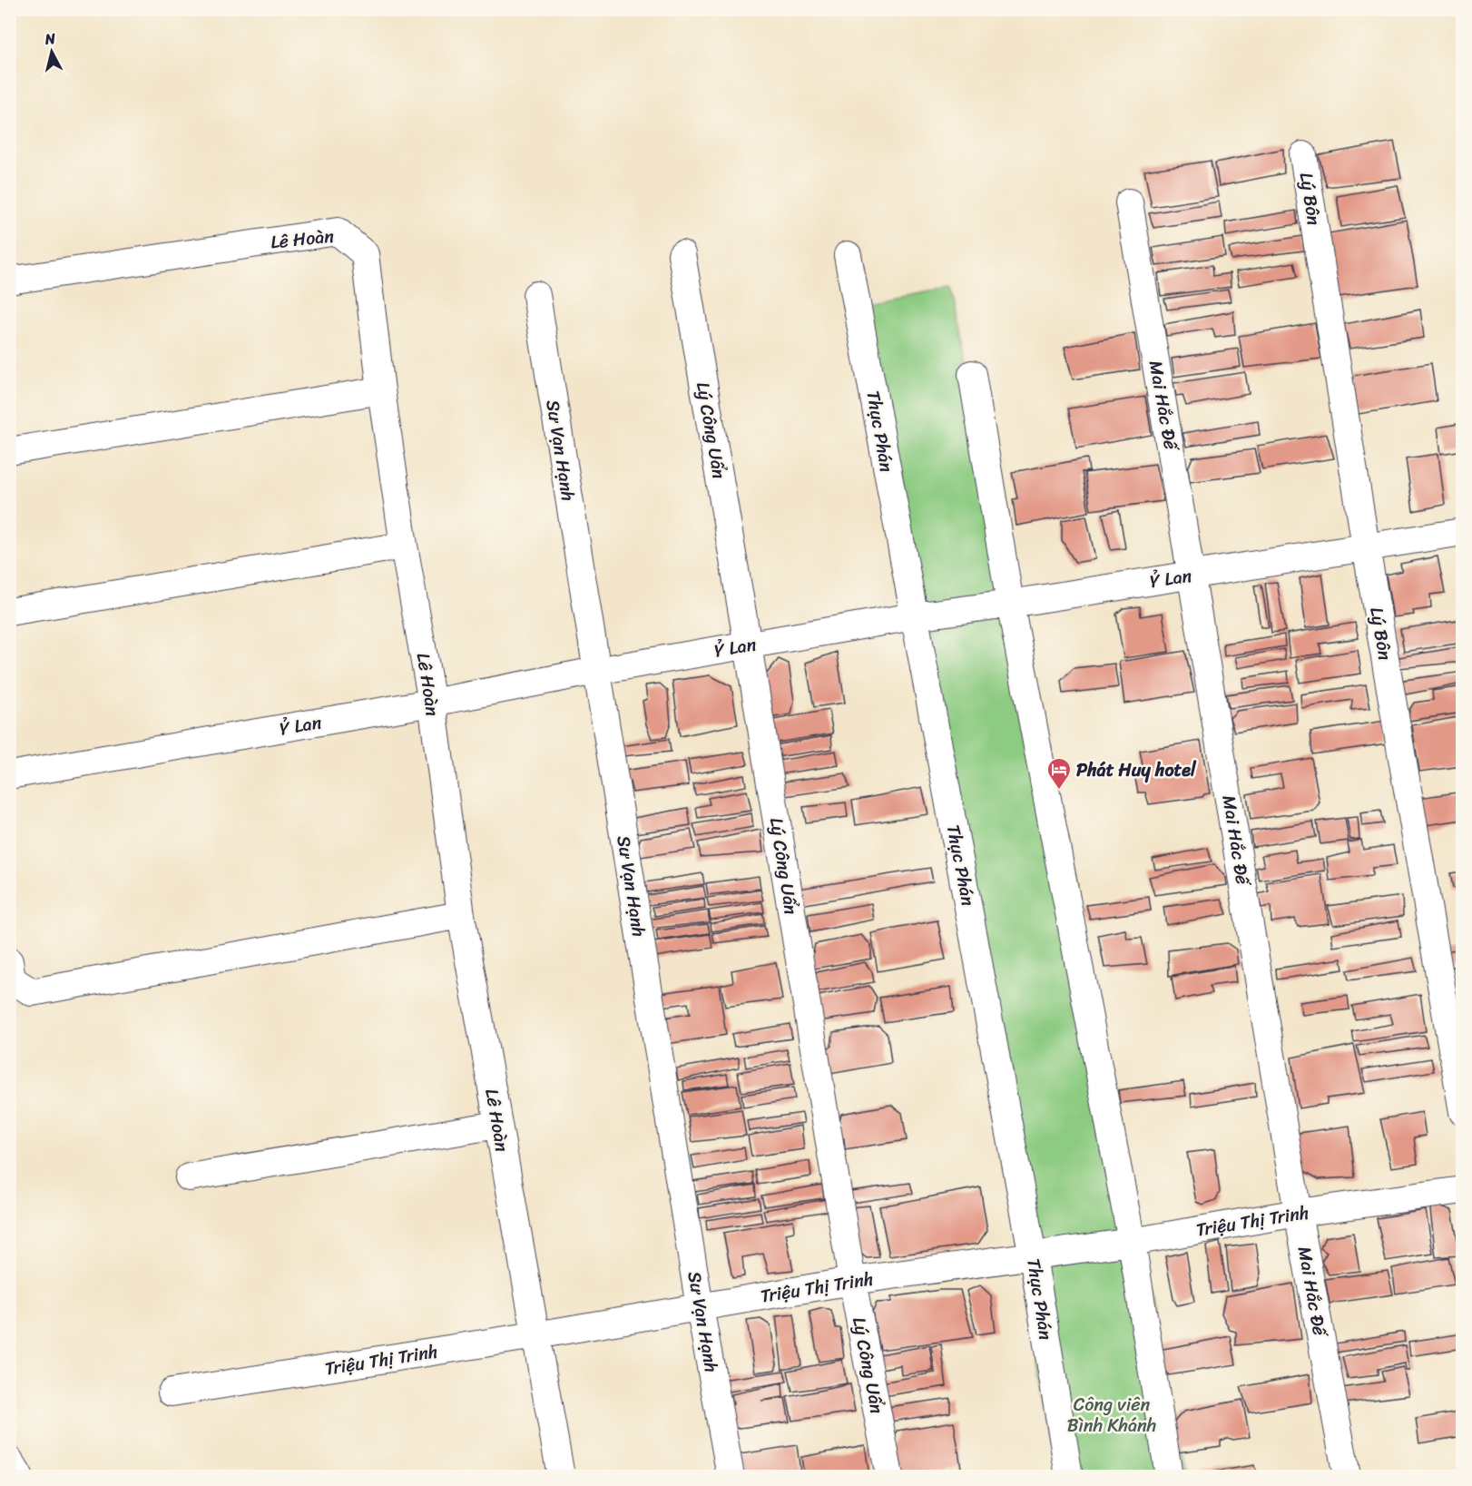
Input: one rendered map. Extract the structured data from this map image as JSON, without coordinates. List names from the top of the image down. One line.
{"streets":{"street":["Lý Bôn","Lê Hoàn","Mai Hắc Đế","Lý Công Uẩn","Thục Phán","Sư Vạn Hạnh","Ỷ Lan","Triệu Thị Trinh"]},"crossings":[["Lý Bôn","Ỷ Lan"],["Lê Hoàn","Ỷ Lan"],["Lê Hoàn","Triệu Thị Trinh"],["Mai Hắc Đế","Ỷ Lan"],["Mai Hắc Đế","Triệu Thị Trinh"],["Lý Công Uẩn","Ỷ Lan"],["Lý Công Uẩn","Triệu Thị Trinh"],["Thục Phán","Ỷ Lan"],["Thục Phán","Triệu Thị Trinh"],["Sư Vạn Hạnh","Ỷ Lan"],["Sư Vạn Hạnh","Triệu Thị Trinh"]],"parks":["Công viên Bình Khánh"],"places":{"hotel":["Phát Huy hotel"]},"north":"top"}
